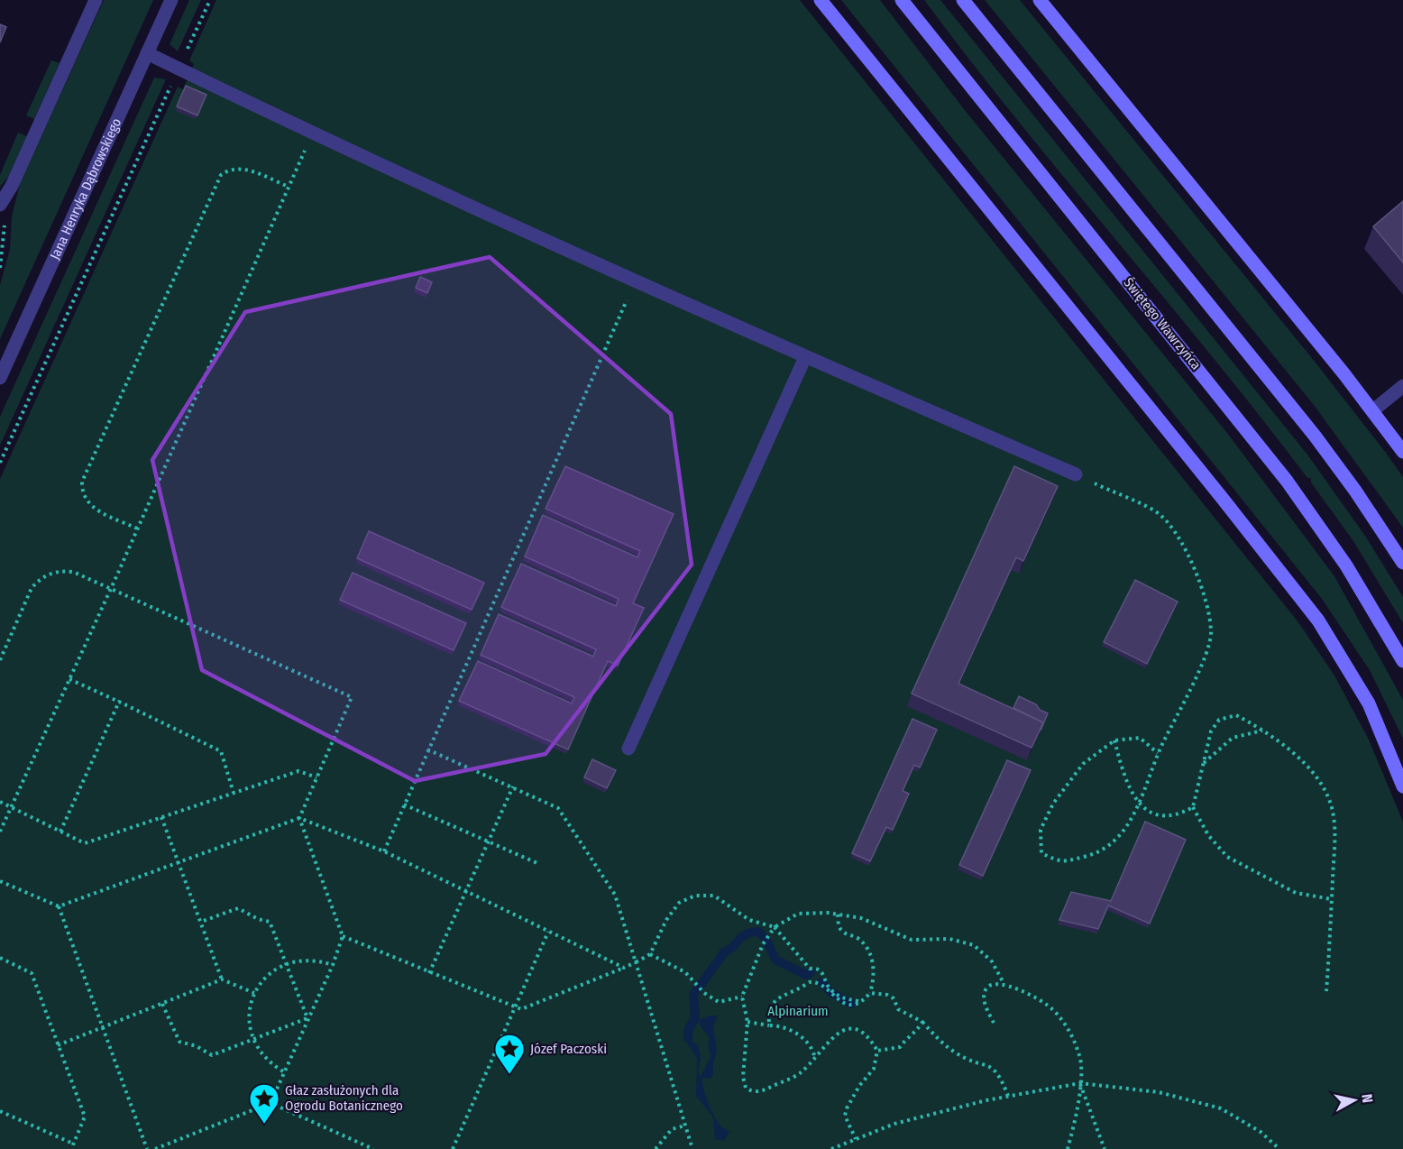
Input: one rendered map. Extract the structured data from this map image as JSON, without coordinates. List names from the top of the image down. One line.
{"streets":{"main road":["Świętego Wawrzyńca"],"street":["Jana Henryka Dąbrowskiego"]},"parks":["Alpinarium"],"places":{"place":["Józef Paczoski","Głaz zasłużonych dla Ogrodu Botanicznego"]},"north":"right"}
